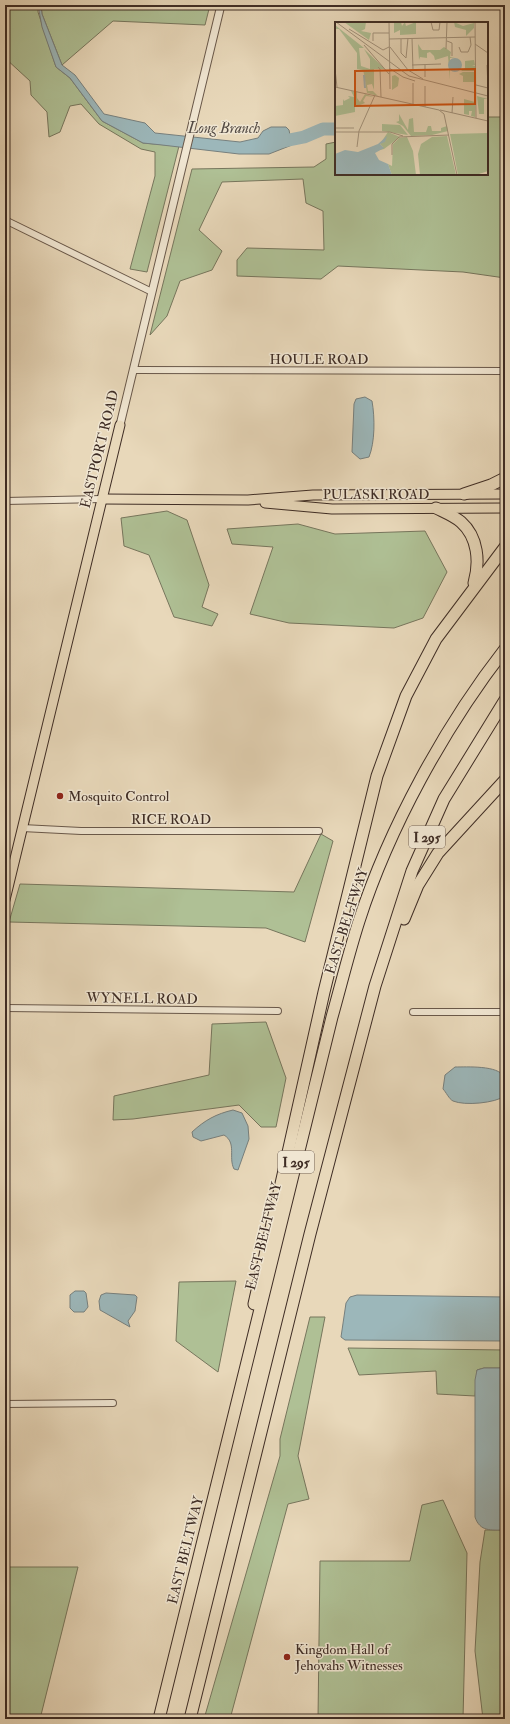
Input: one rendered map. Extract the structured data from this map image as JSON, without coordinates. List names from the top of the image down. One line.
{"streets":{"highway":["I 295","EAST BELTWAY"],"main road":["EASTPORT ROAD","PULASKI ROAD"],"street":["HOULE ROAD","RICE ROAD","WYNELL ROAD"]},"crossings":[["HOULE ROAD","EASTPORT ROAD"],["EASTPORT ROAD","PULASKI ROAD"],["EASTPORT ROAD","RICE ROAD"]],"water":["Long Branch"],"places":["Mosquito Control","Kingdom Hall of Jehovahs Witnesses"]}
